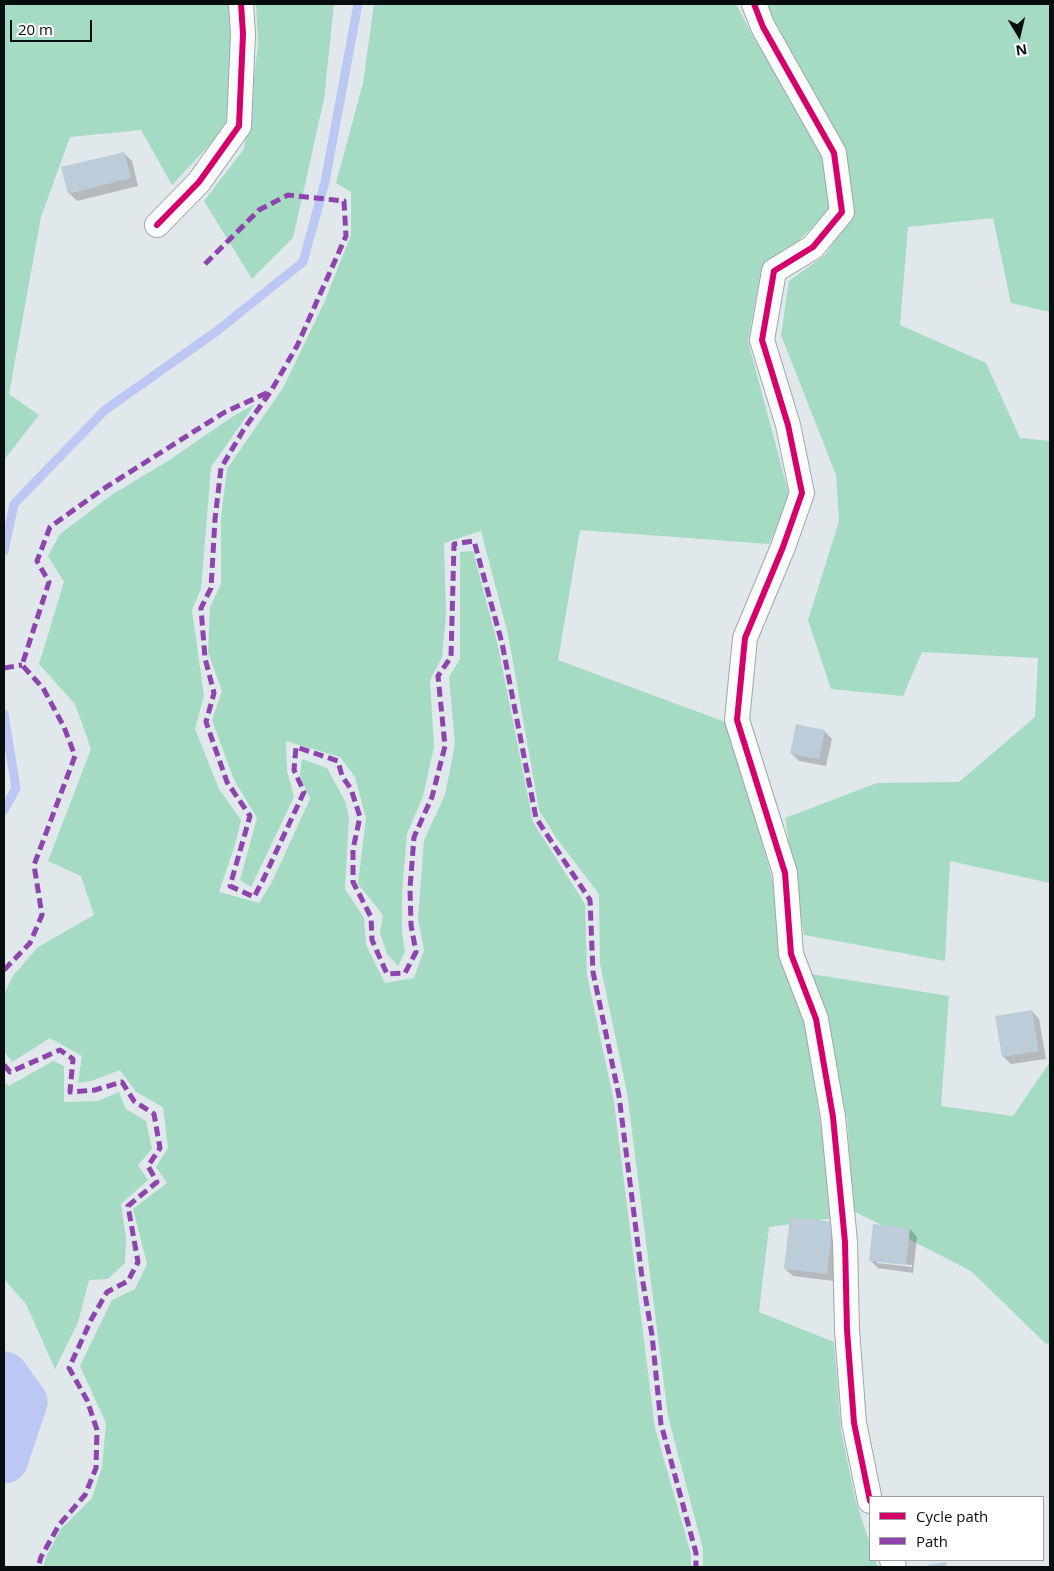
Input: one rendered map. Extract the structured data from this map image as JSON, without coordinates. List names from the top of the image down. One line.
{"legend":["Cycle path","Path"],"scale_bar":"20 m","north":"bottom"}
